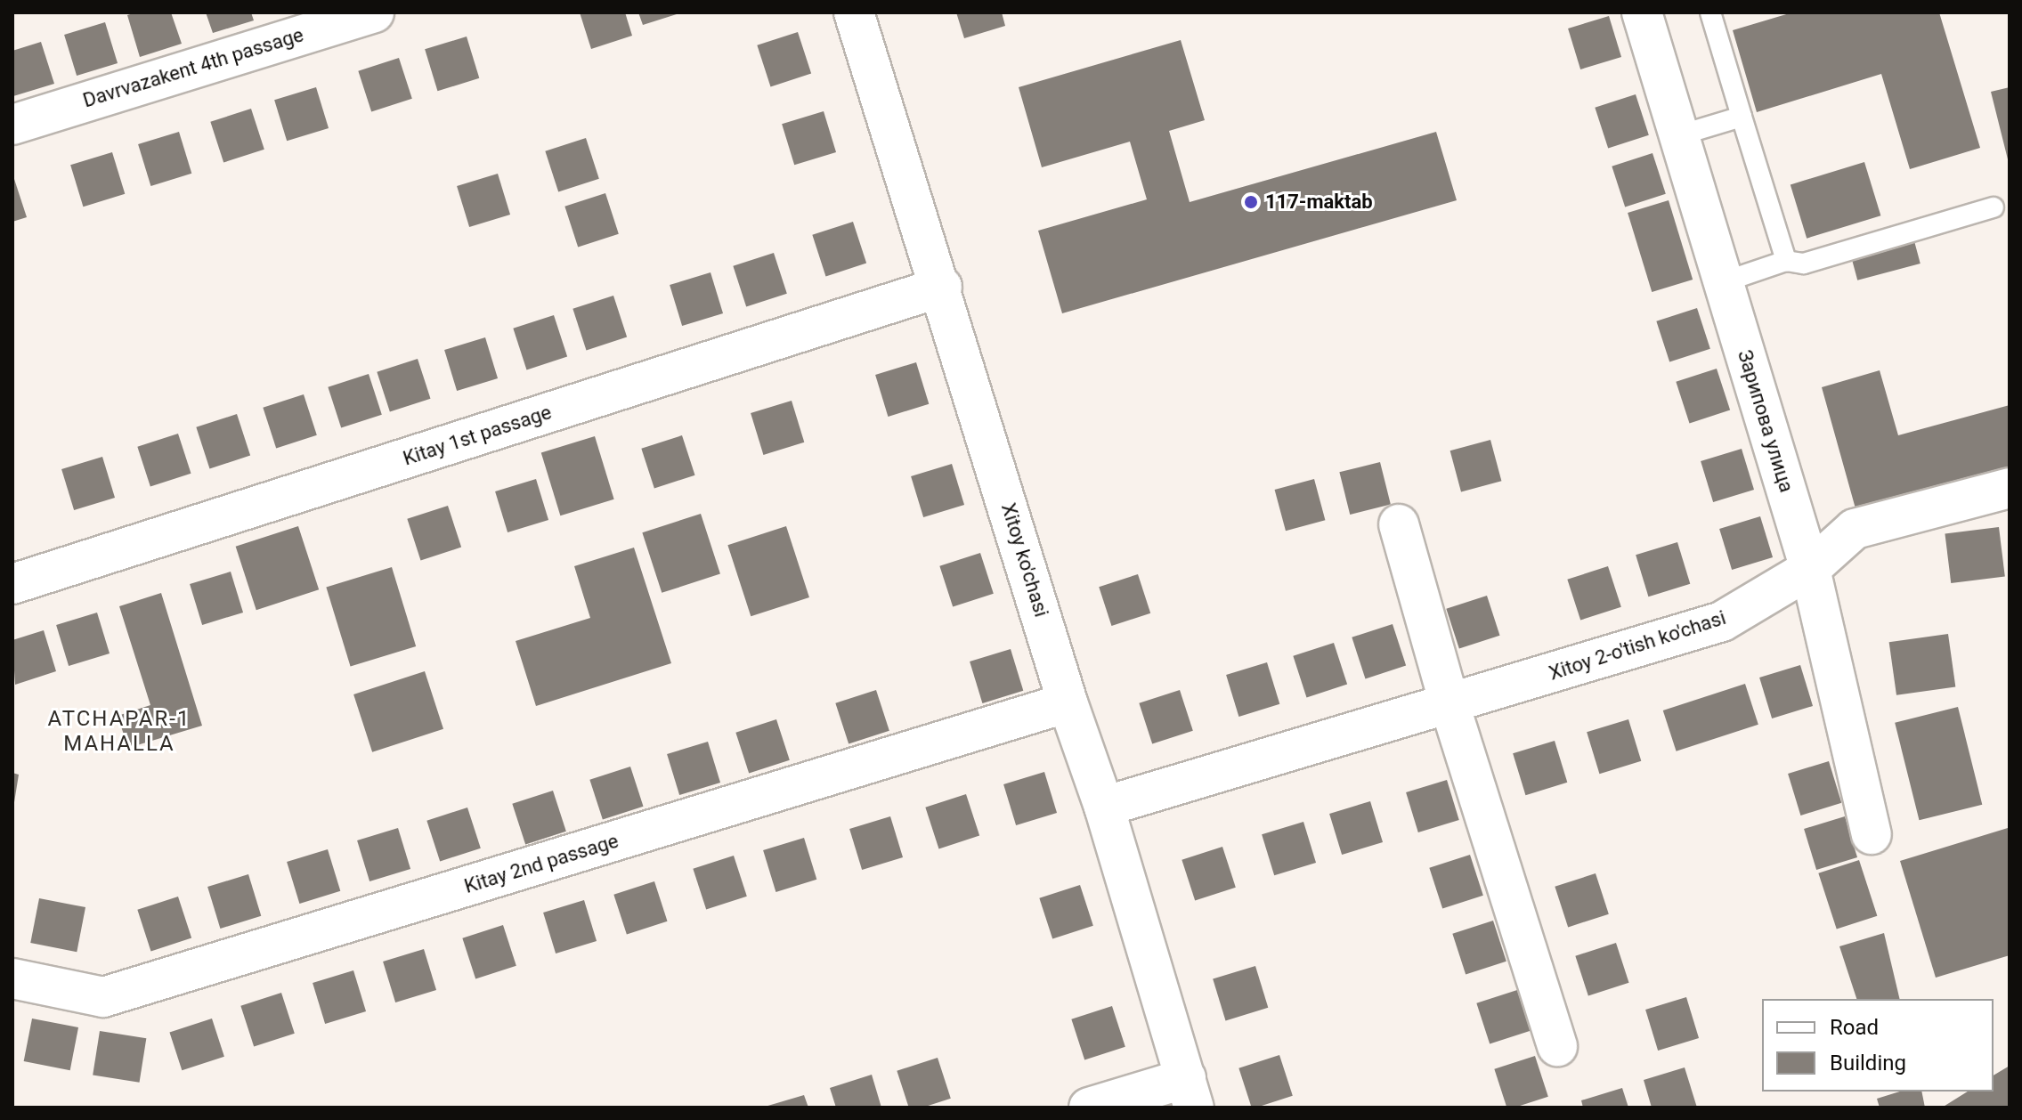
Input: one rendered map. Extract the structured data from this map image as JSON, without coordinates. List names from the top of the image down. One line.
{"streets":{"street":["Davrvazakent 4th passage","Зарипова улица","Kitay 1st passage","Xitoy ko'chasi","Xitoy 2-o'tish ko'chasi","Kitay 2nd passage"]},"crossings":[["Зарипова улица","Xitoy 2-o'tish ko'chasi"],["Kitay 1st passage","Xitoy ko'chasi"],["Xitoy ko'chasi","Xitoy 2-o'tish ko'chasi"],["Xitoy ko'chasi","Kitay 2nd passage"]],"districts":["ATCHAPAR-1 MAHALLA"],"places":["117-maktab"],"legend":["Road","Building"]}
